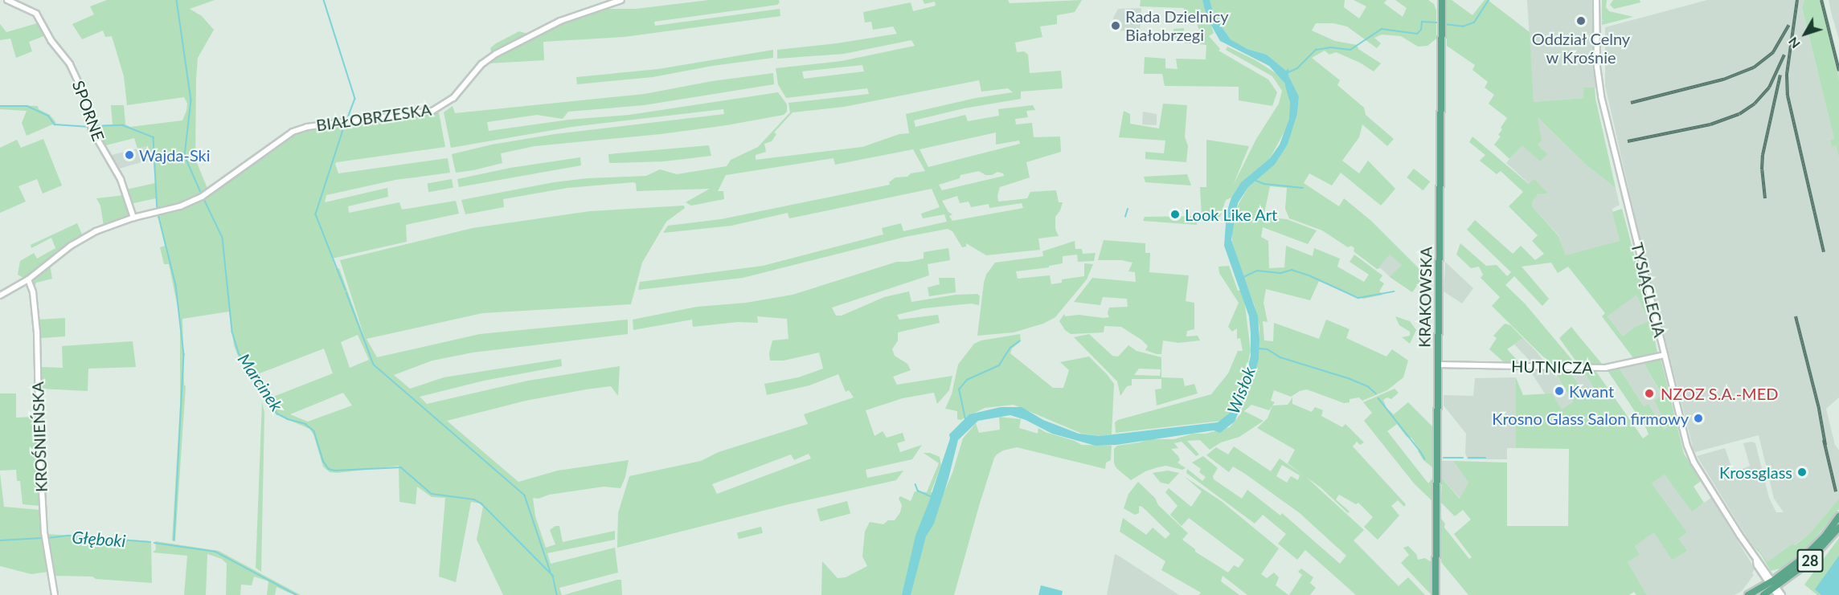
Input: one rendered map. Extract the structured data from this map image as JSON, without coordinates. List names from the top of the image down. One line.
{"streets":{"main road":["KRAKOWSKA","28"],"street":["SPORNE","BIAŁOBRZESKA","TYSIĄCLECIA","HUTNICZA","KROŚNIEŃSKA"]},"crossings":[["SPORNE","BIAŁOBRZESKA"],["BIAŁOBRZESKA","KROŚNIEŃSKA"],["TYSIĄCLECIA","HUTNICZA"],["TYSIĄCLECIA","28"],["KRAKOWSKA","HUTNICZA"]],"water":["Marcinek","Wisłok","Głęboki"],"places":["Oddział Celny w Krośnie","Rada Dzielnicy Białobrzegi","Wajda-Ski","Look Like Art","Kwant","NZOZ S.A.-MED","Krosno Glass Salon firmowy","Krossglass"],"north":"bottom left"}
